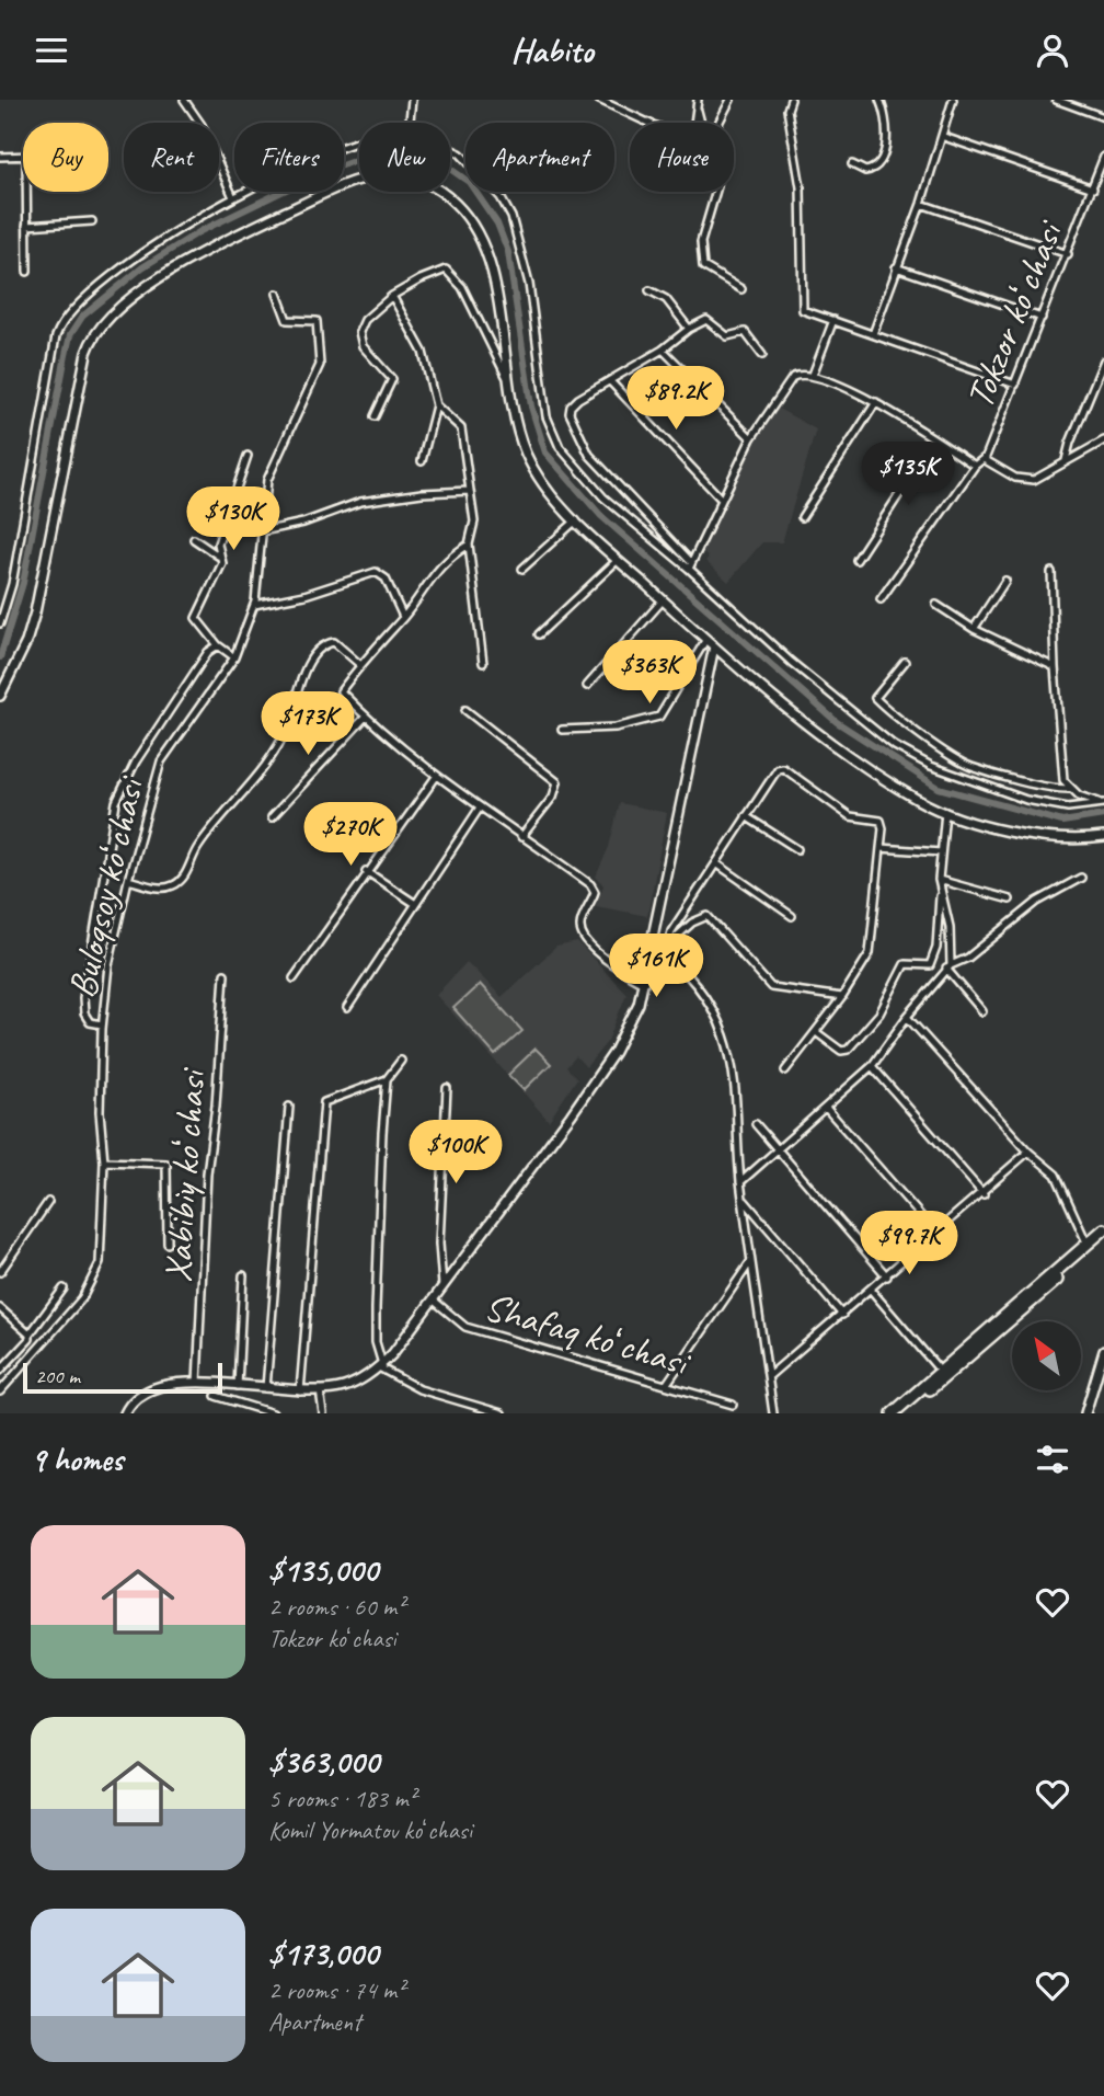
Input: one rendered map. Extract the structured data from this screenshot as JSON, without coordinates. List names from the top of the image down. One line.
{"streets":{"street":["Tokzor koʻchasi","Buloqsoy koʻchasi","Xabibiy koʻchasi","Shafaq koʻchasi"]},"scale_bar":"200 m","north":"top left","page":{"header":"Habito","chip":["Buy","Rent","Filters","New","Apartment","House"],"price":["$89.2K","$135K","$130K","$363K","$173K","$270K","$161K","$100K","$99.7K"],"scale":"200 m","heading":"9 homes","list":[{"name":"$135,000","note":"2 rooms · 60 m² · Tokzor koʻchasi"},{"name":"$363,000","note":"5 rooms · 183 m² · Komil Yormatov koʻchasi"},{"name":"$173,000","note":"2 rooms · 74 m² · Apartment"}]}}
